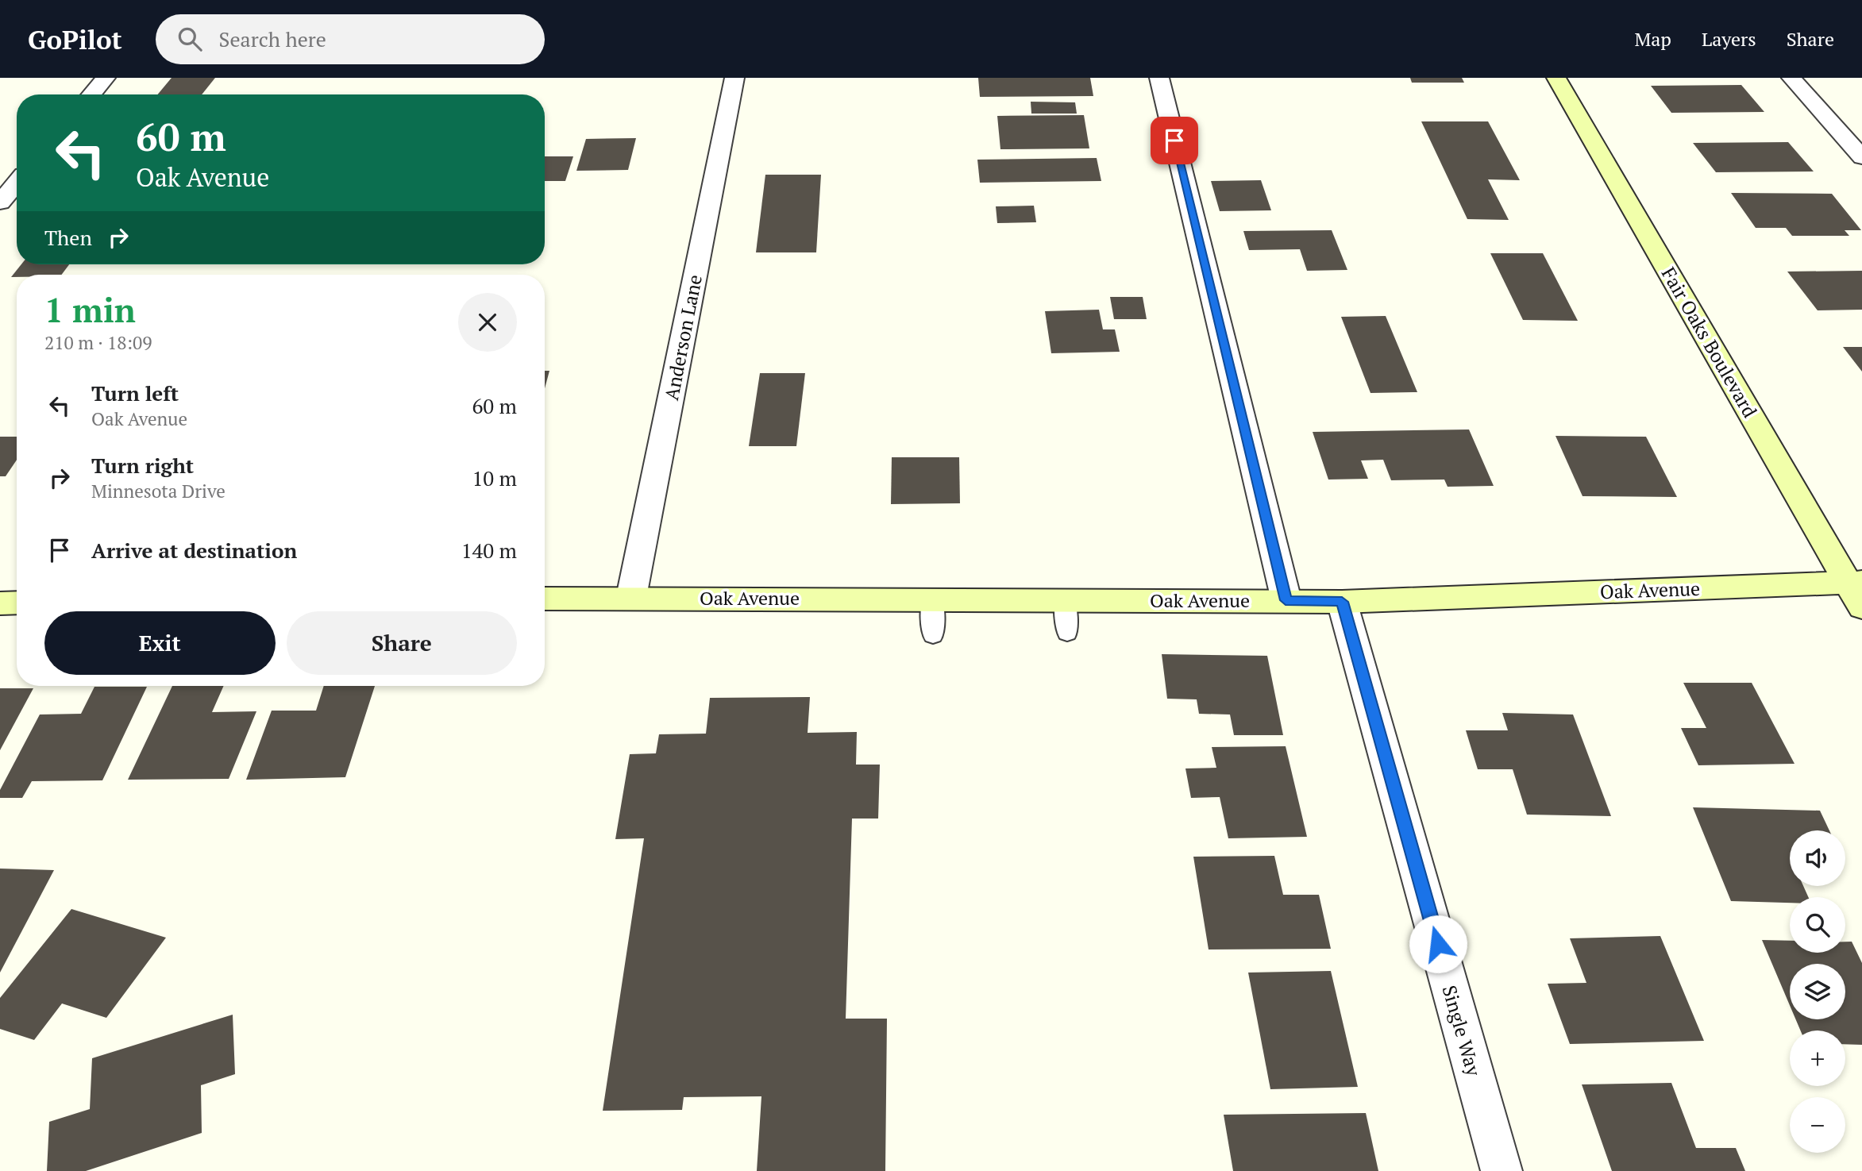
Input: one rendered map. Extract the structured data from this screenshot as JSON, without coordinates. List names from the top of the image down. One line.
{"streets":{"main road":["Fair Oaks Boulevard","Oak Avenue"],"street":["Anderson Lane","Single Way"]},"crossings":[["Anderson Lane","Oak Avenue"],["Fair Oaks Boulevard","Oak Avenue"],["Oak Avenue","Single Way"]],"page":{"header":"GoPilot","search":"Search here","nav":["Map","Layers","Share"],"turn":["60 m","Oak Avenue"],"then":"Then","heading":["1 min","210 m · 18:09"],"list":[{"name":"Turn left","note":"Oak Avenue","value":"60 m"},{"name":"Turn right","note":"Minnesota Drive","value":"10 m"},{"name":"Arrive at destination","value":"140 m"}],"buttons":["Exit","Share"],"map_buttons":["+","−"]}}
